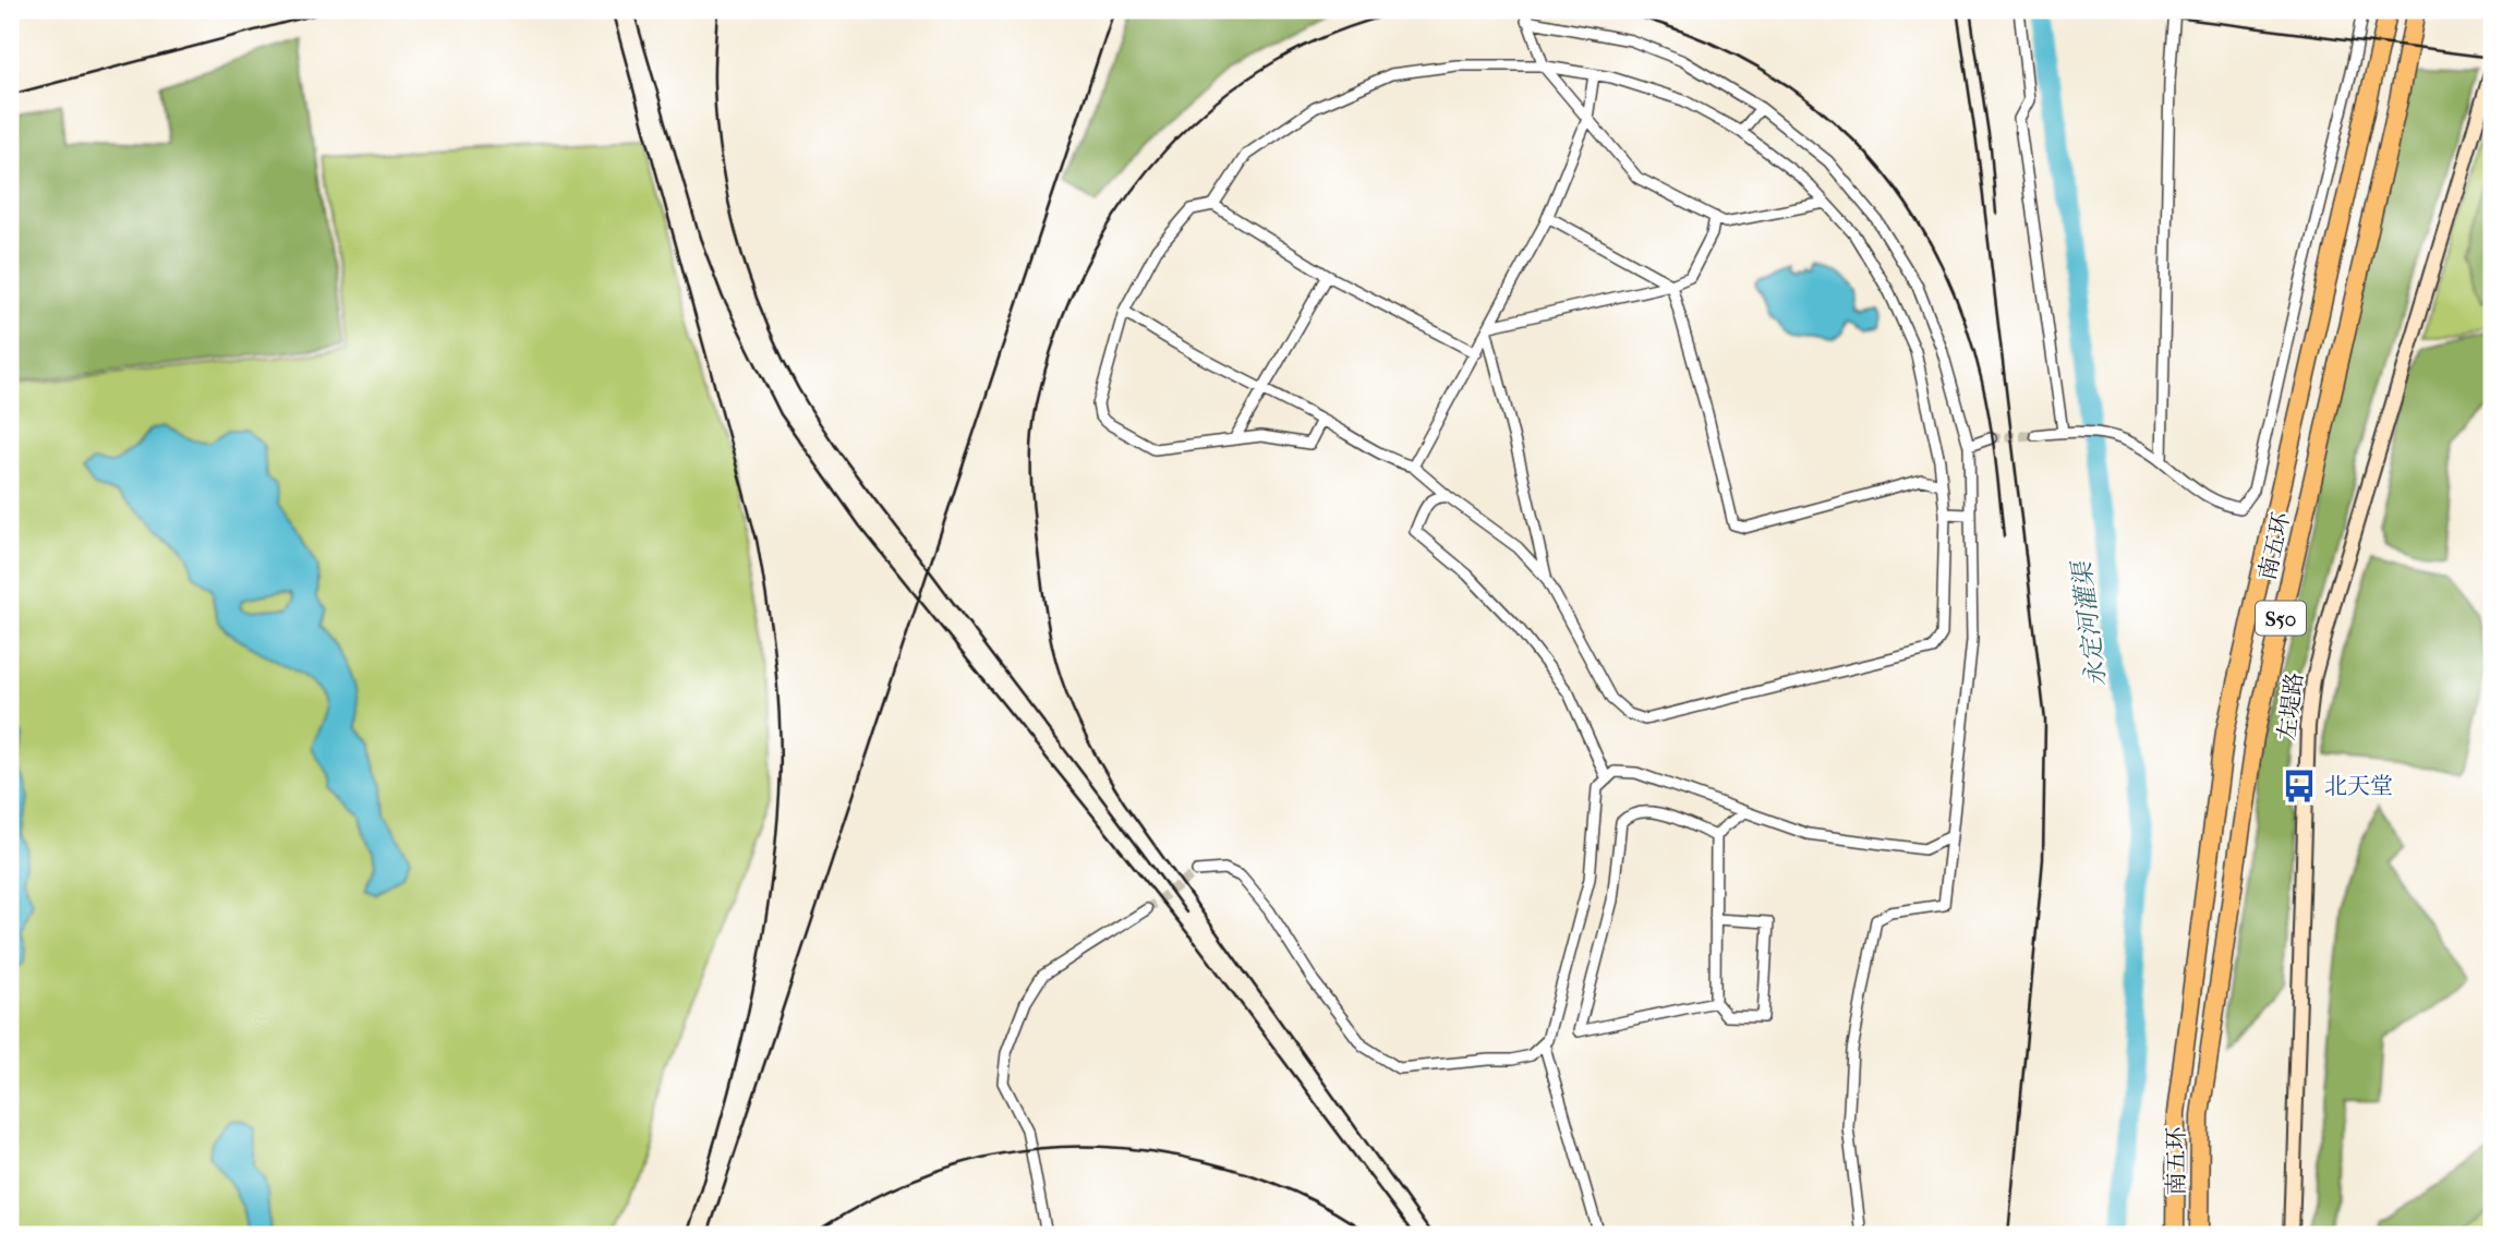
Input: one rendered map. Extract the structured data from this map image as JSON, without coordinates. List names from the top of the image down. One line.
{"streets":{"highway":["南五环","S50"],"main road":["左堤路"]},"water":["永定河灌渠"],"places":{"bus stop":["北天堂"]}}
